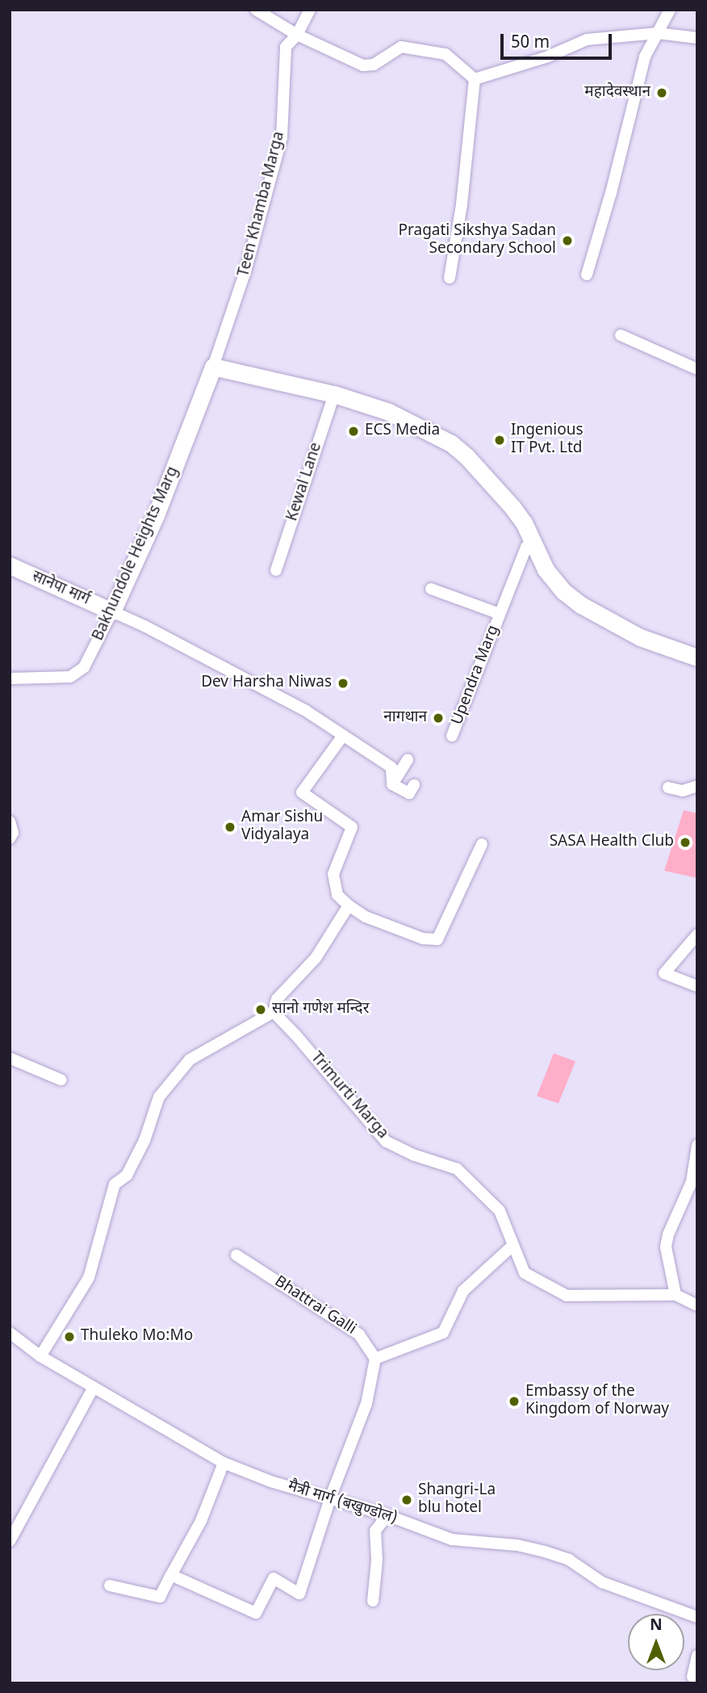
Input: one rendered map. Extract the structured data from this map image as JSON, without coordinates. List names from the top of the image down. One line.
{"streets":{"main road":["Bakhundole Heights Marg","सानेपा मार्ग"],"street":["Teen Khamba Marga","Kewal Lane","Upendra Marg","Trimurti Marga","Bhattrai Galli","मैत्री मार्ग (बखुण्डोल)"]},"crossings":[["Teen Khamba Marga","Bakhundole Heights Marg"],["Bakhundole Heights Marg","सानेपा मार्ग"]],"places":["महादेवस्थान","Pragati Sikshya Sadan Secondary School","ECS Media","Ingenious IT Pvt. Ltd","Dev Harsha Niwas","नागथान","Amar Sishu Vidyalaya","SASA Health Club","सानो गणेश मन्दिर","Thuleko Mo:Mo","Embassy of the Kingdom of Norway","Shangri-La blu hotel"],"scale_bar":"50 m","north":"top"}
